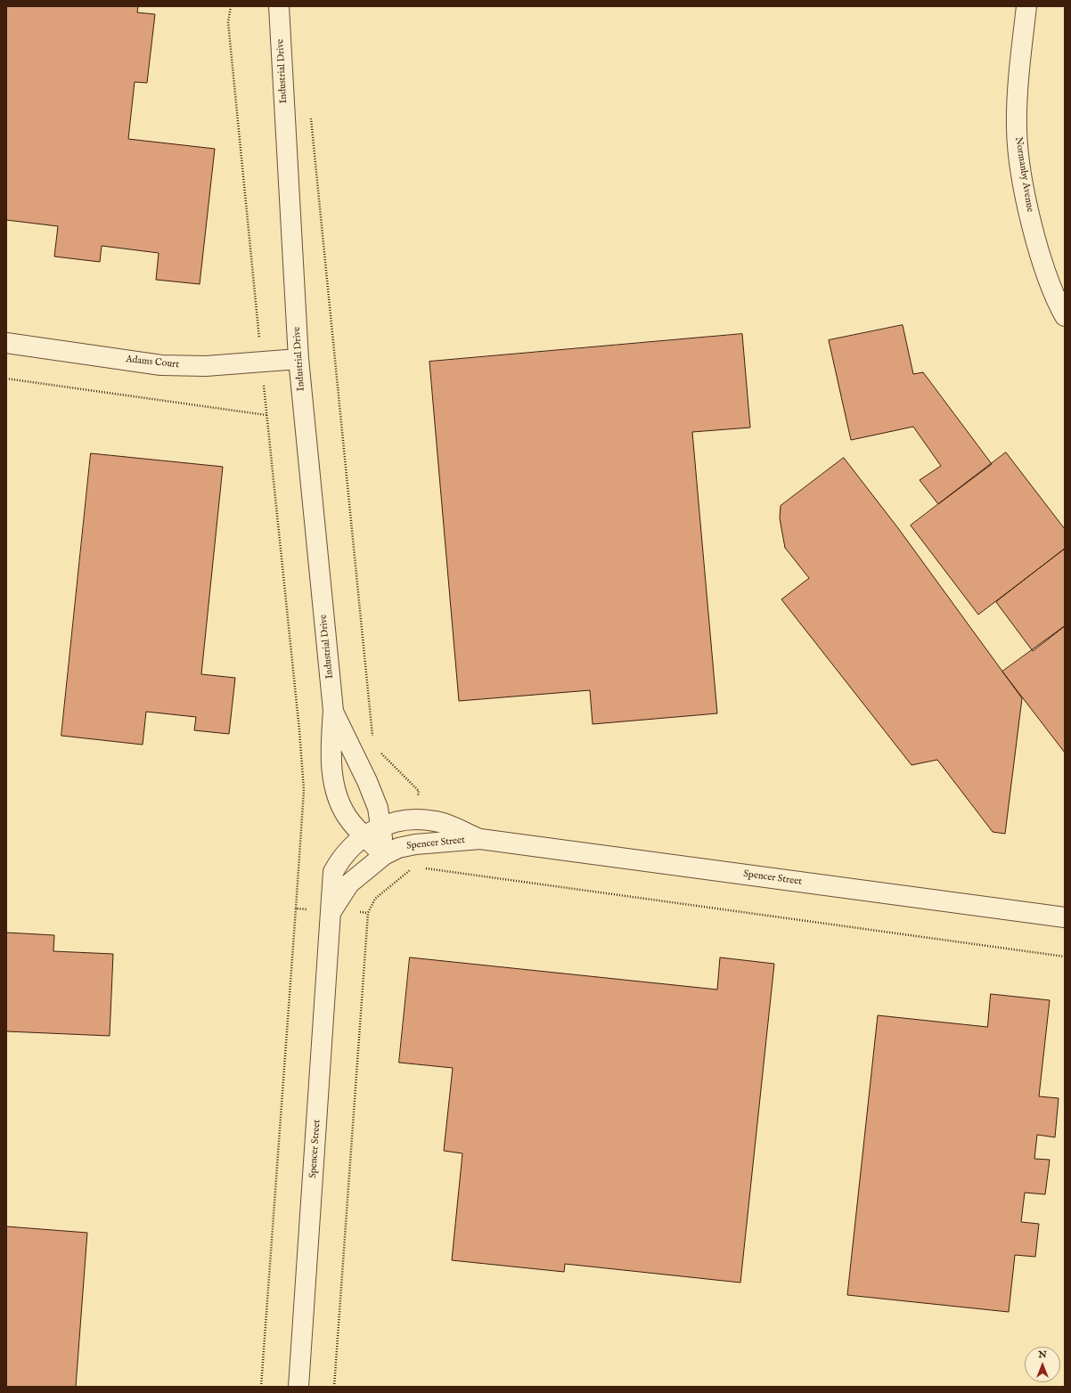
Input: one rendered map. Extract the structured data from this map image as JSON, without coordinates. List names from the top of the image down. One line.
{"streets":{"street":["Industrial Drive","Normanby Avenue","Adams Court","Spencer Street"]},"crossings":[["Industrial Drive","Adams Court"],["Industrial Drive","Spencer Street"]],"north":"top"}
